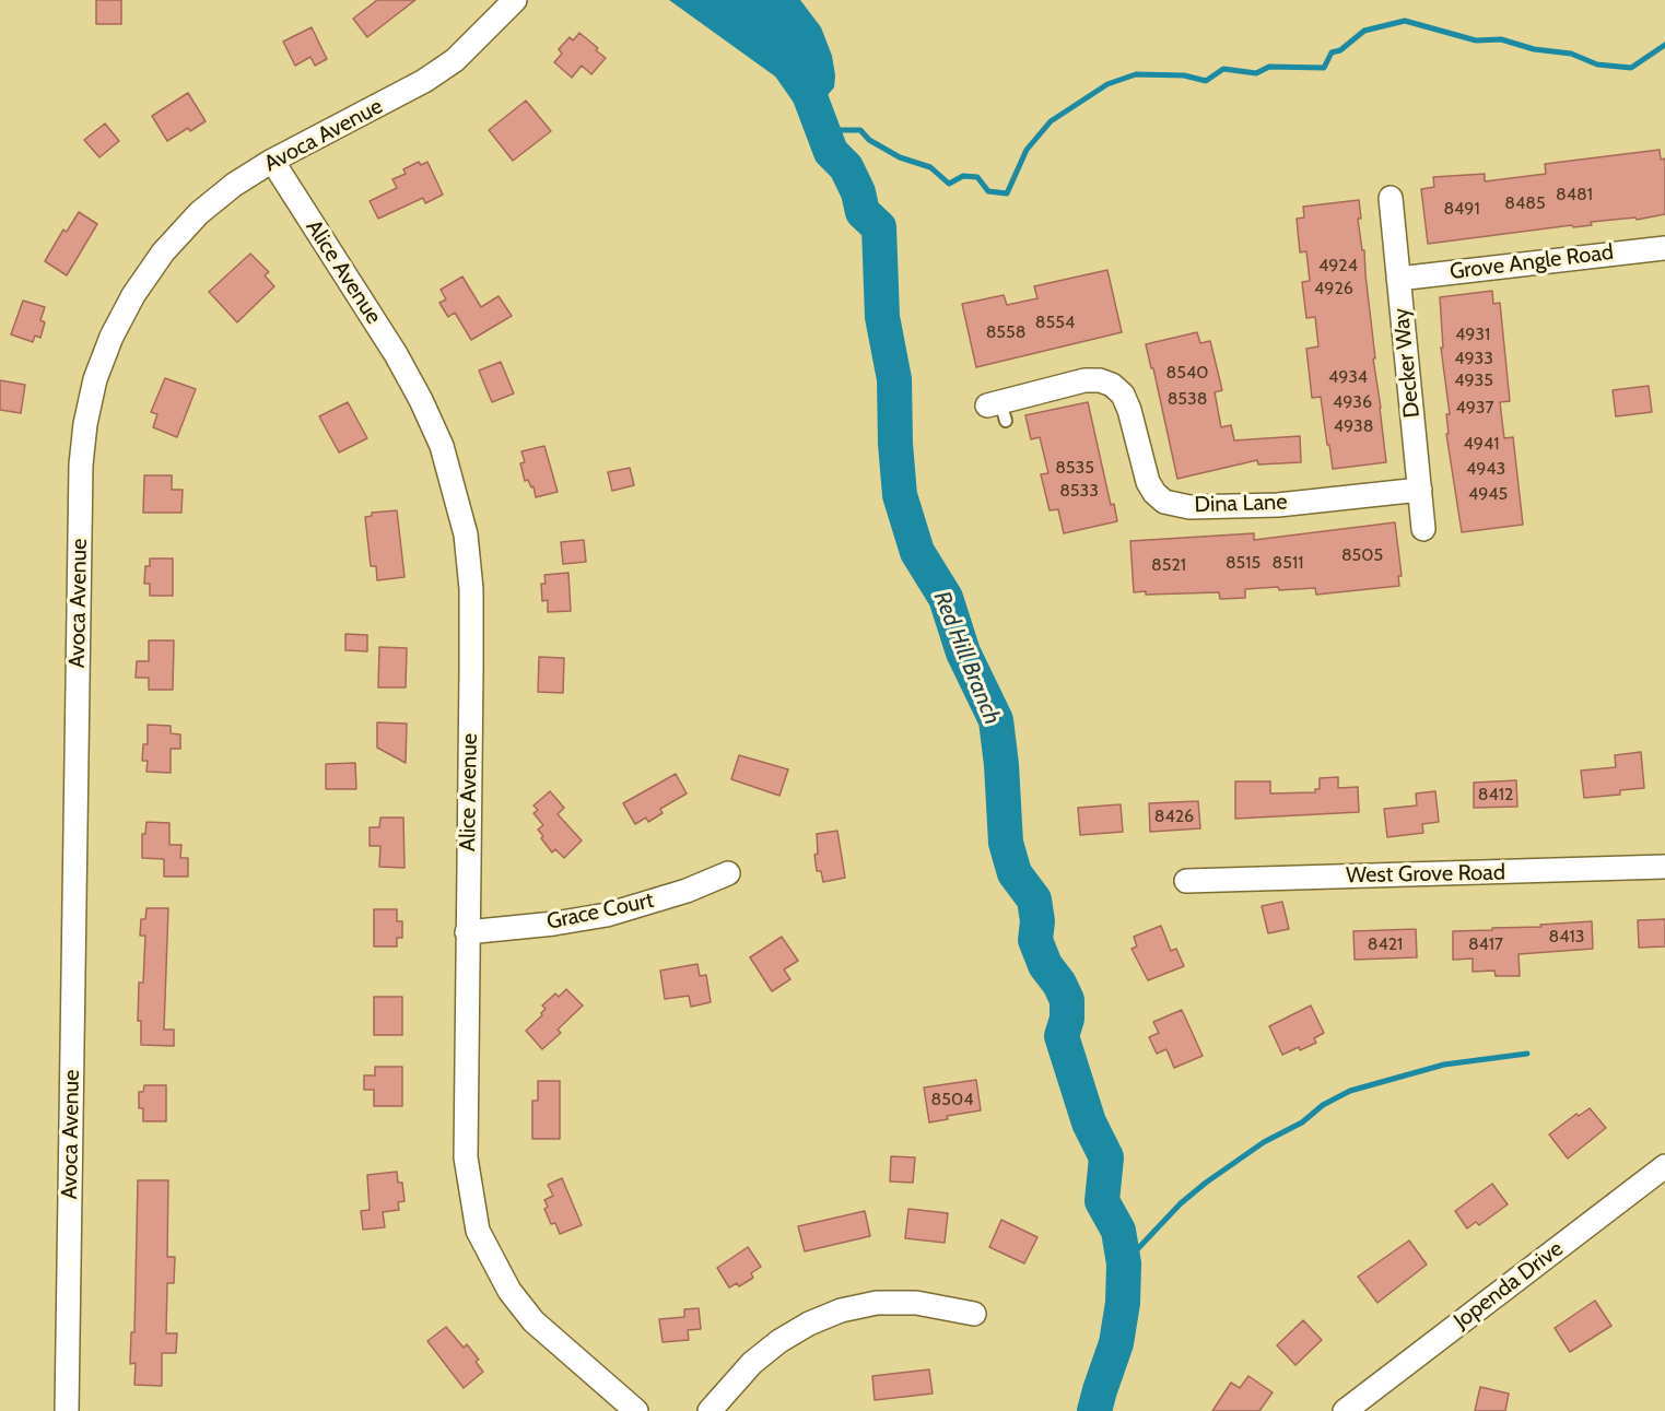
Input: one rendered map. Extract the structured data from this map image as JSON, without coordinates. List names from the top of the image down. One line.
{"streets":{"street":["Avoca Avenue","Grove Angle Road","Alice Avenue","Decker Way","Dina Lane","West Grove Road","Grace Court","Jopenda Drive"]},"crossings":[["Avoca Avenue","Alice Avenue"],["Grove Angle Road","Decker Way"],["Alice Avenue","Grace Court"],["Decker Way","Dina Lane"]],"water":["Red Hill Branch"],"house_numbers":["8481","8485","8491","4924","4926","8554","8558","4931","4933","8540","4934","4935","8538","4936","4937","4938","4941","8535","4943","8533","4945","8505","8515","8511","8521","8412","8426","8413","8421","8417","8504"]}
